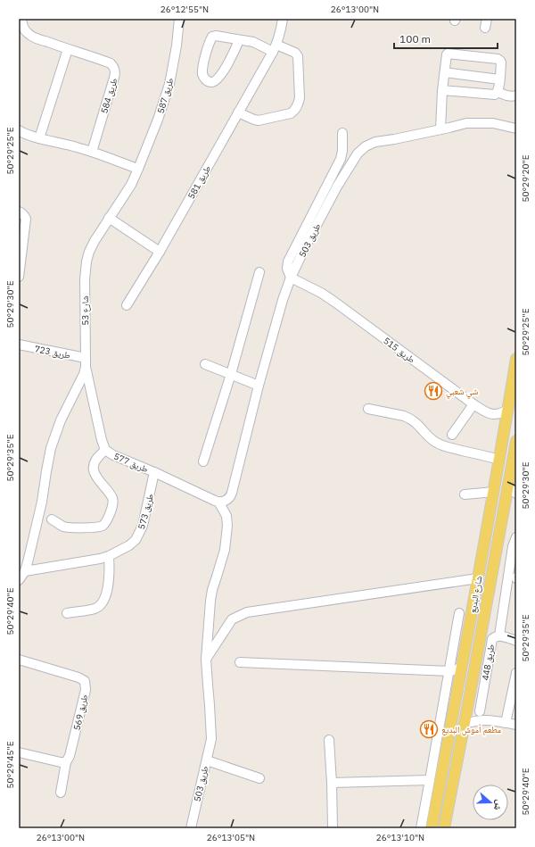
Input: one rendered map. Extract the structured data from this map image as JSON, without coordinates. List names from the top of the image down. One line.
{"streets":{"main road":["شارع البديع"],"street":["طريق 584","طريق 587","طريق 581","طريق 503","شارع 53","طريق 515","طريق 723","طريق 577","طريق 573","طريق 448","طريق 569"]},"crossings":[["طريق 587","شارع 53"],["طريق 503","طريق 515"],["طريق 503","طريق 577"],["شارع 53","طريق 723"],["شارع 53","طريق 577"],["شارع 53","طريق 573"],["طريق 515","شارع البديع"],["طريق 723","طريق 577"],["طريق 577","طريق 573"]],"places":{"restaurant":["شي شعبي","مطعم أموش البديع"]},"scale_bar":"100 m","north":"right","coordinates":["26°12'55\"N","26°13'00\"N","50°29'25\"E","50°29'20\"E","50°29'30\"E","50°29'35\"E","50°29'40\"E","50°29'45\"E","26°13'05\"N","26°13'10\"N"]}
